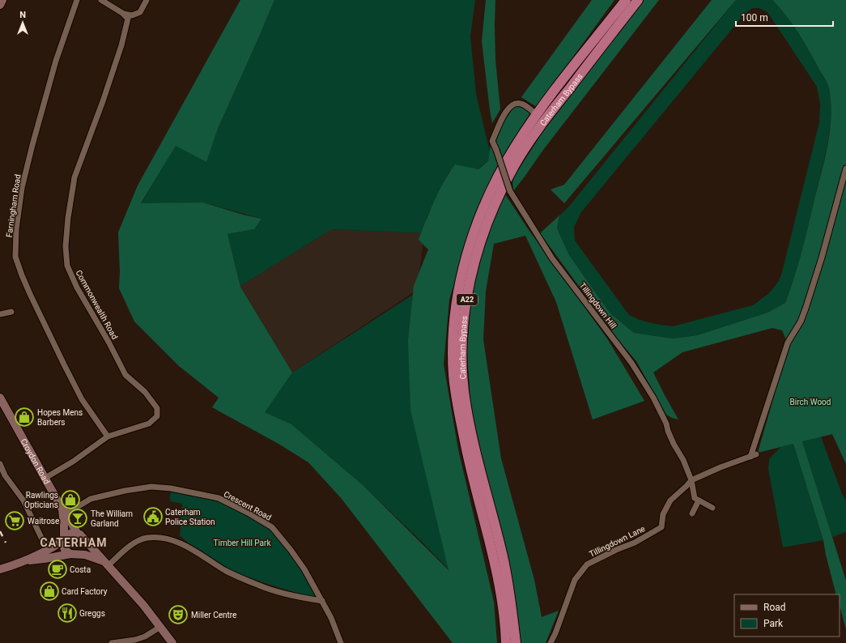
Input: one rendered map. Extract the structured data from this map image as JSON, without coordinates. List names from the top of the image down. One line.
{"streets":{"highway":["Caterham Bypass","A22"],"main road":["Croydon Road"],"street":["Farningham Road","Commonwealth Road","Tillingdown Hill","Crescent Road","Tillingdown Lane"]},"crossings":[["Caterham Bypass","Tillingdown Hill"],["Farningham Road","Commonwealth Road"],["Tillingdown Hill","Tillingdown Lane"],["Croydon Road","Crescent Road"]],"districts":["CATERHAM"],"parks":["Birch Wood","Timber Hill Park"],"places":{"shop":["Hopes Mens Barbers","Rawlings Opticians","Card Factory"],"public building":["Caterham Police Station"],"bar":["The William Garland"],"supermarket":["Waitrose"],"cafe":["Costa"],"restaurant":["Greggs"],"theatre":["Miller Centre"]},"legend":["Road","Park"],"scale_bar":"100 m","north":"top"}
